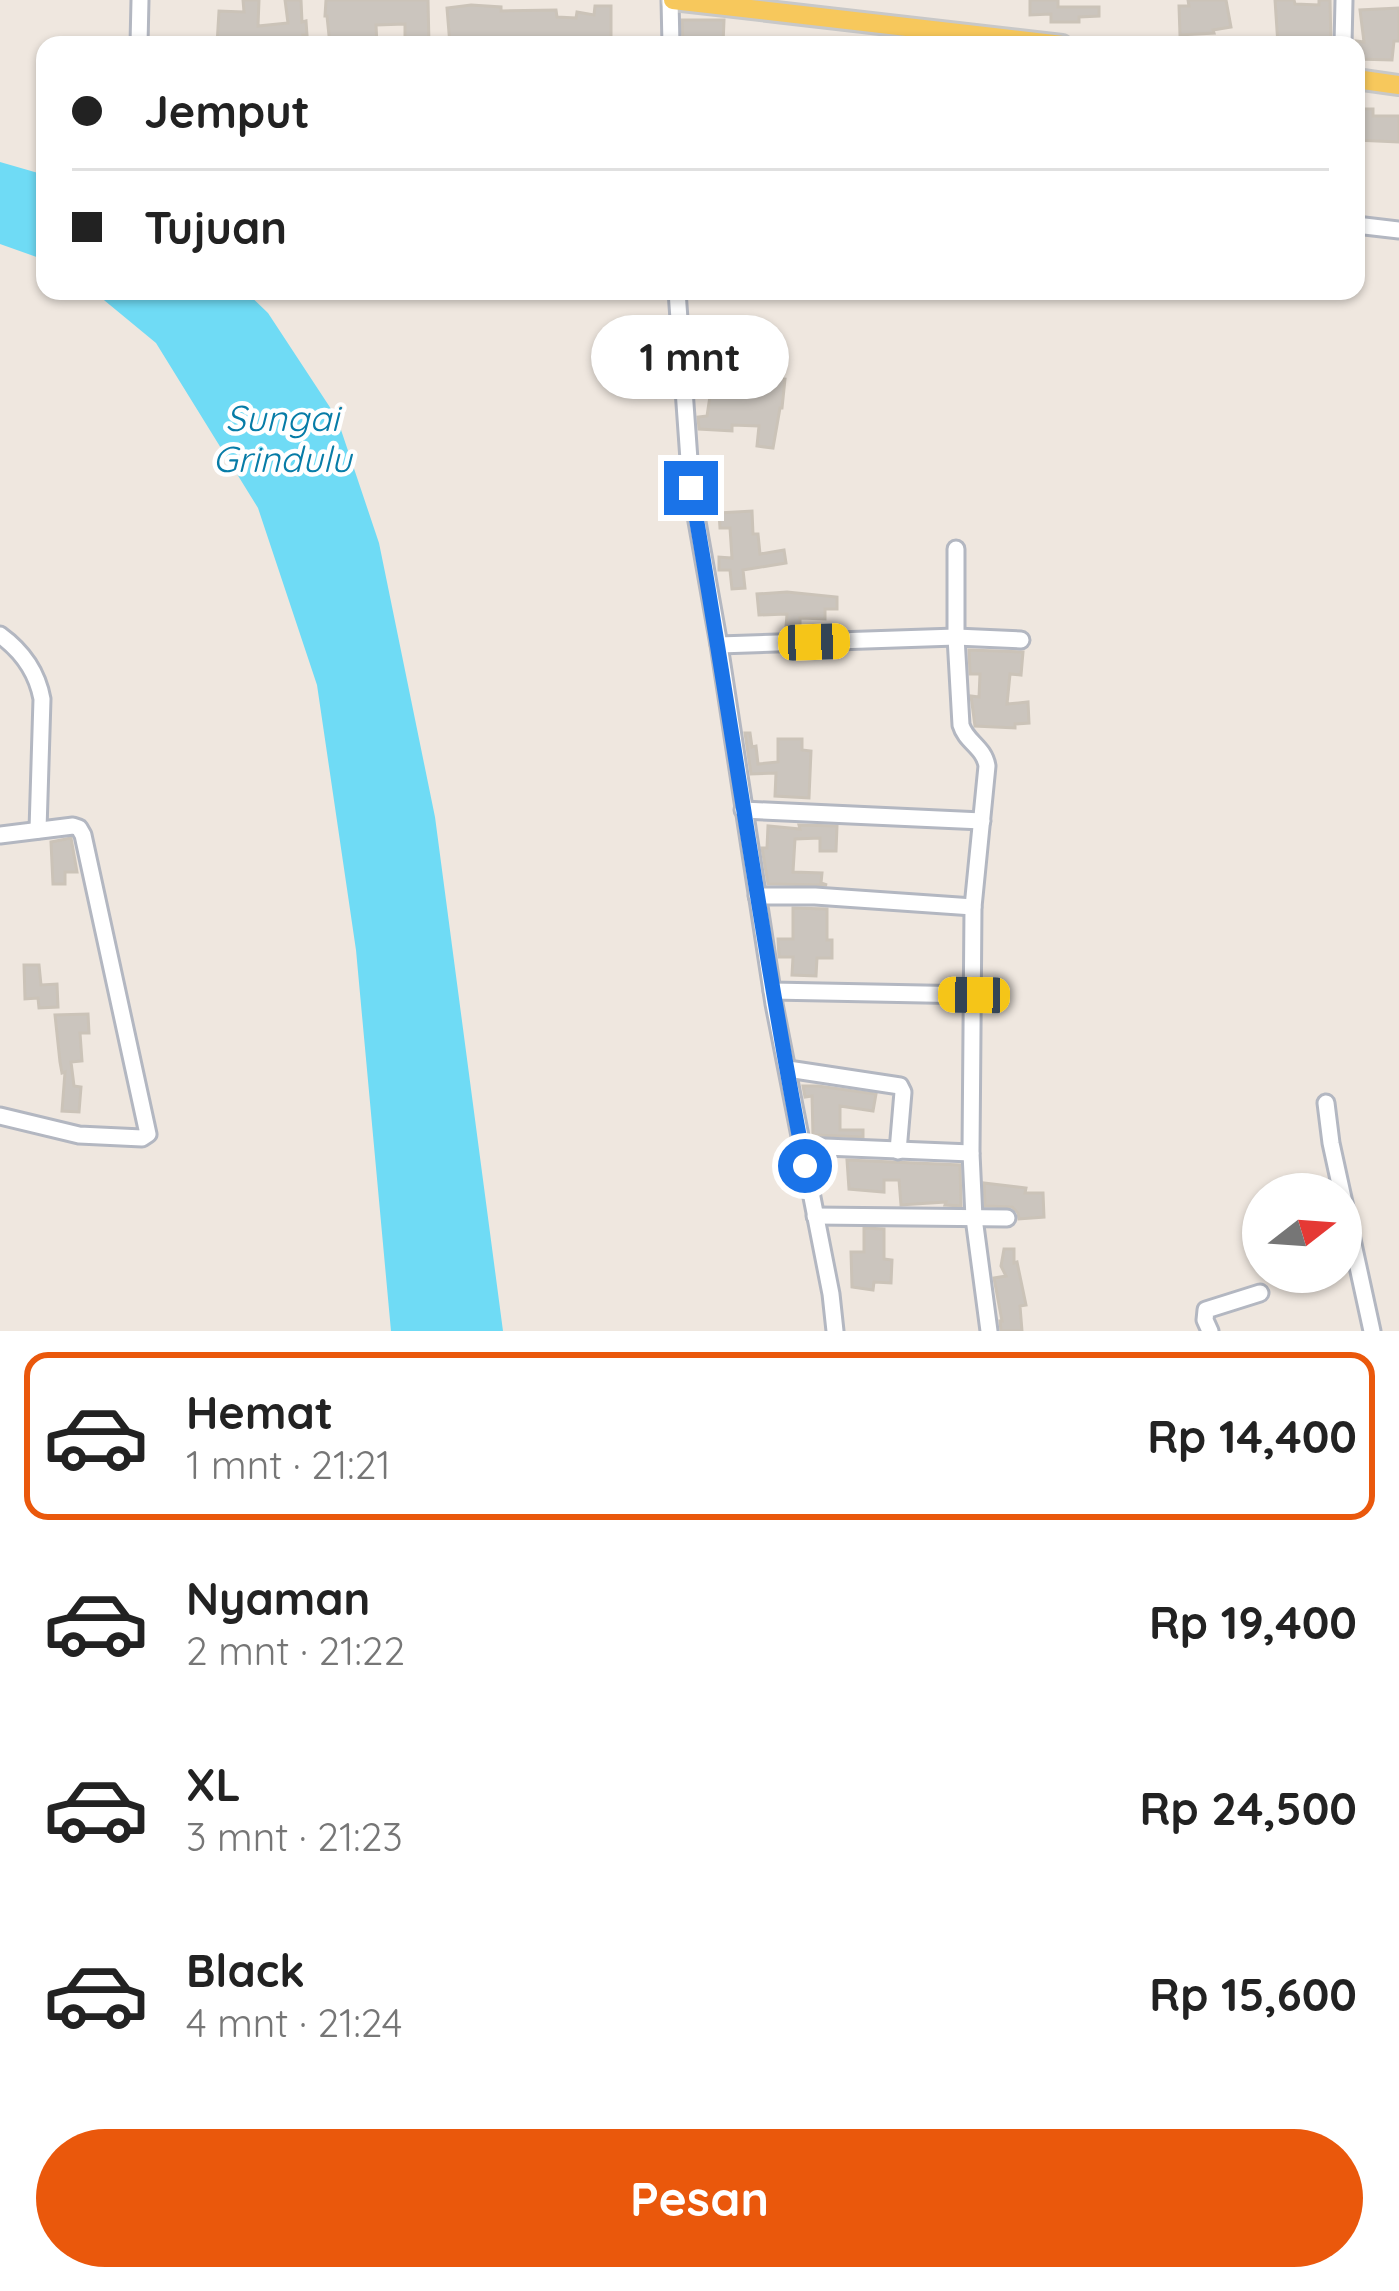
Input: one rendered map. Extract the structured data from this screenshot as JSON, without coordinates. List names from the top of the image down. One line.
{"water":["Sungai Grindulu"],"north":"right","page":{"banner":["Jemput","Tujuan"],"bubble":"1 mnt","list":[{"name":"Hemat","note":"1 mnt · 21:21","value":"Rp 14,400"},{"name":"Nyaman","note":"2 mnt · 21:22","value":"Rp 19,400"},{"name":"XL","note":"3 mnt · 21:23","value":"Rp 24,500"},{"name":"Black","note":"4 mnt · 21:24","value":"Rp 15,600"}],"buttons":"Pesan"}}
